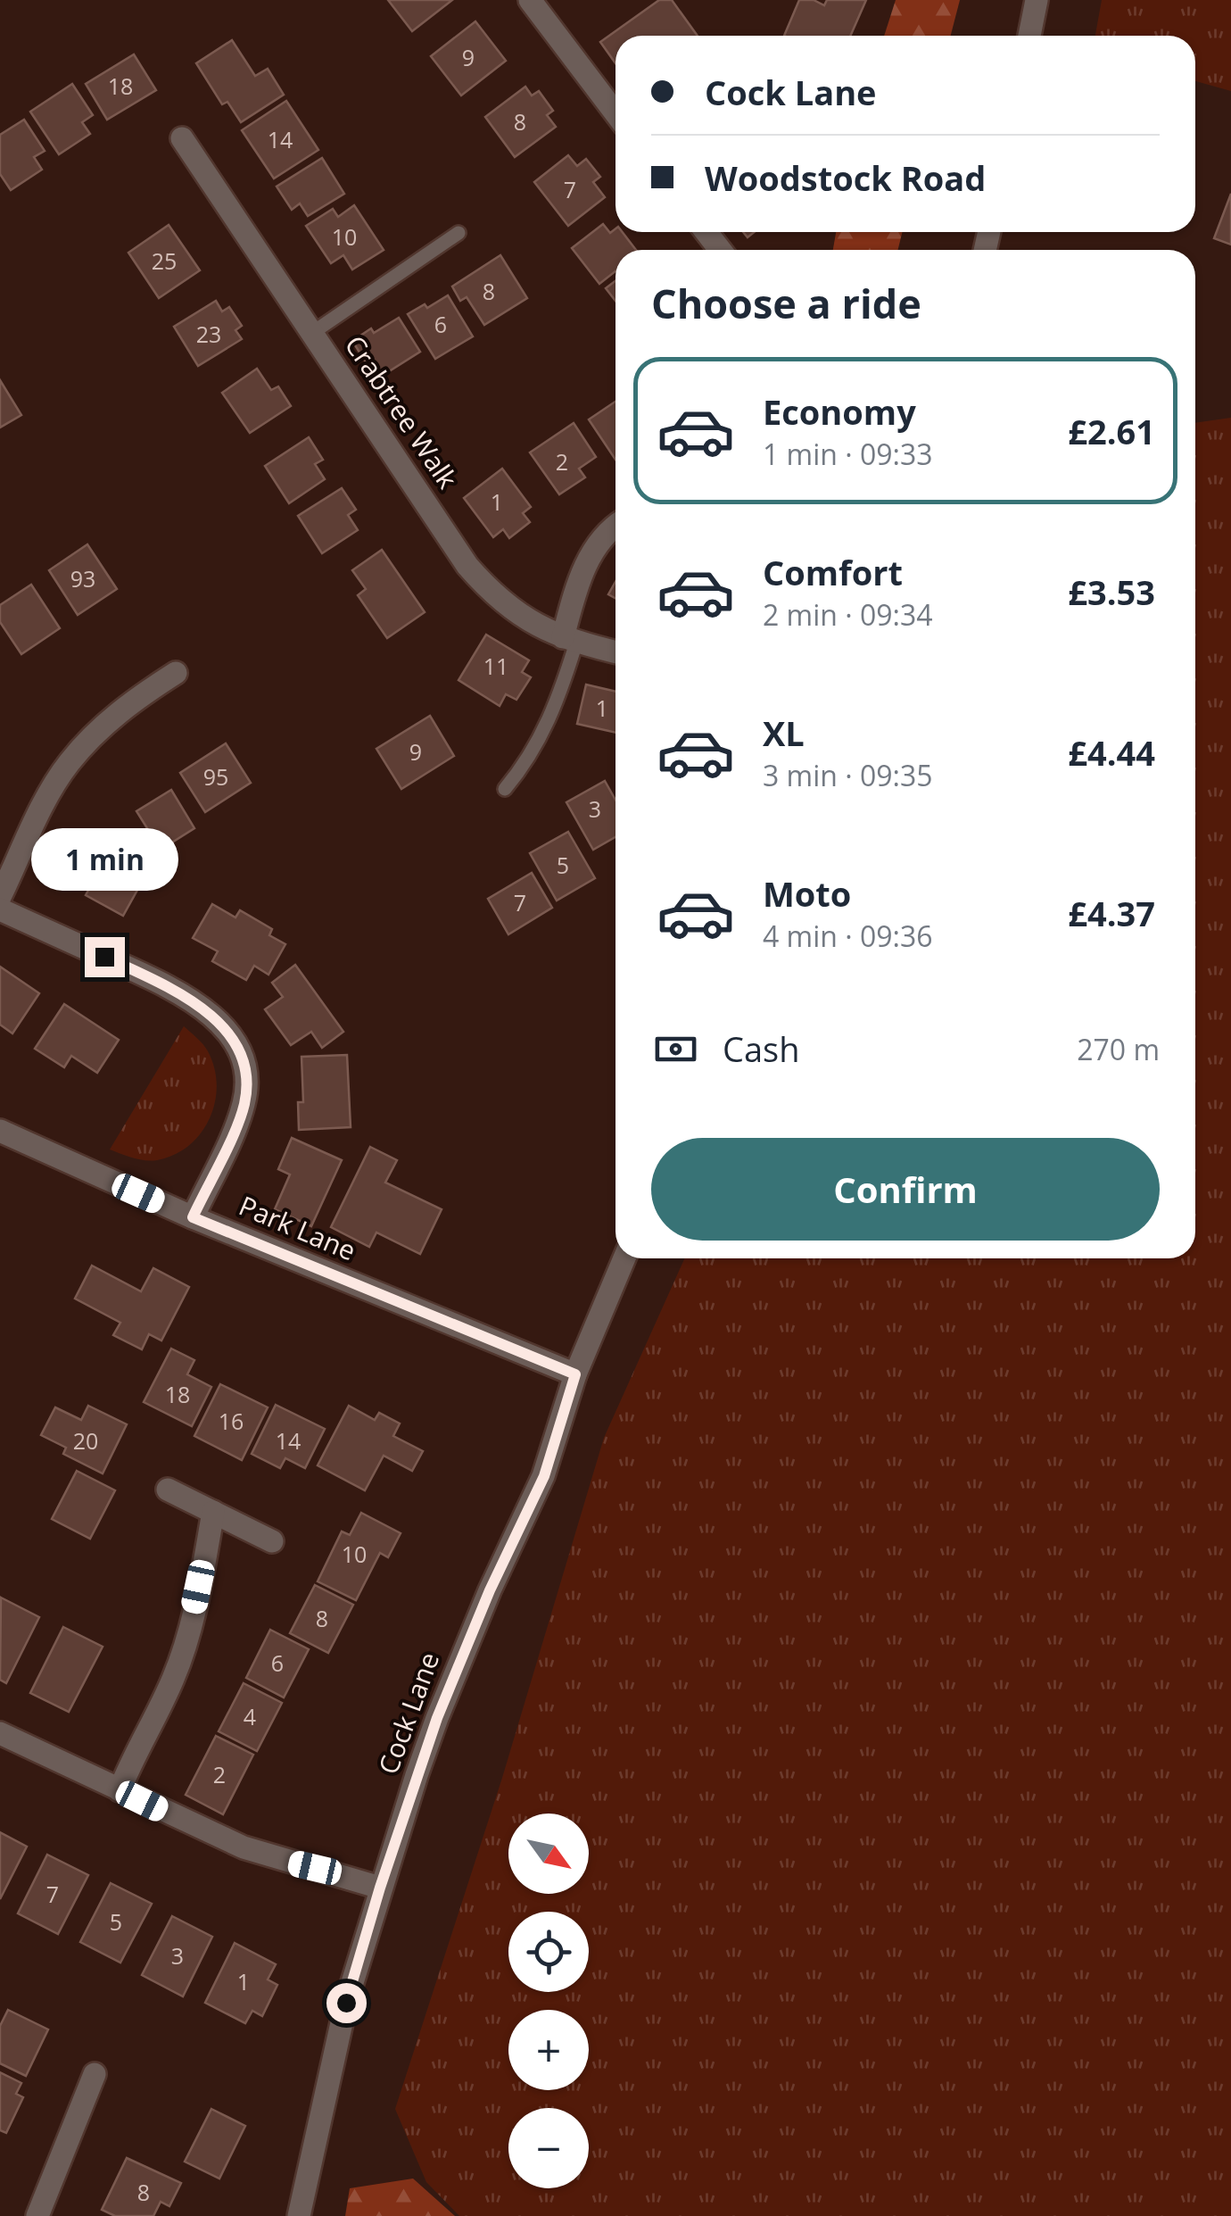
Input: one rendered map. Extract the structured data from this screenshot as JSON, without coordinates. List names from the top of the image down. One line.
{"streets":{"street":["Crabtree Walk","Park Lane","Cock Lane"]},"crossings":[["Park Lane","Cock Lane"]],"house_numbers":["9","18","8","14","7","10","25","8","6","23","2","1","93","11","1","9","95","3","5","7","18","16","20","14","10","8","6","4","2","7","5","3","1","8"],"north":"bottom right","page":{"banner":["Cock Lane","Woodstock Road"],"heading":"Choose a ride","list":[{"name":"Economy","note":"1 min · 09:33","value":"£2.61"},{"name":"Comfort","note":"2 min · 09:34","value":"£3.53"},{"name":"XL","note":"3 min · 09:35","value":"£4.44"},{"name":"Moto","note":"4 min · 09:36","value":"£4.37"}],"bubble":"1 min","pay":["Cash","270 m"],"buttons":"Confirm","map_buttons":["+","−"]}}
